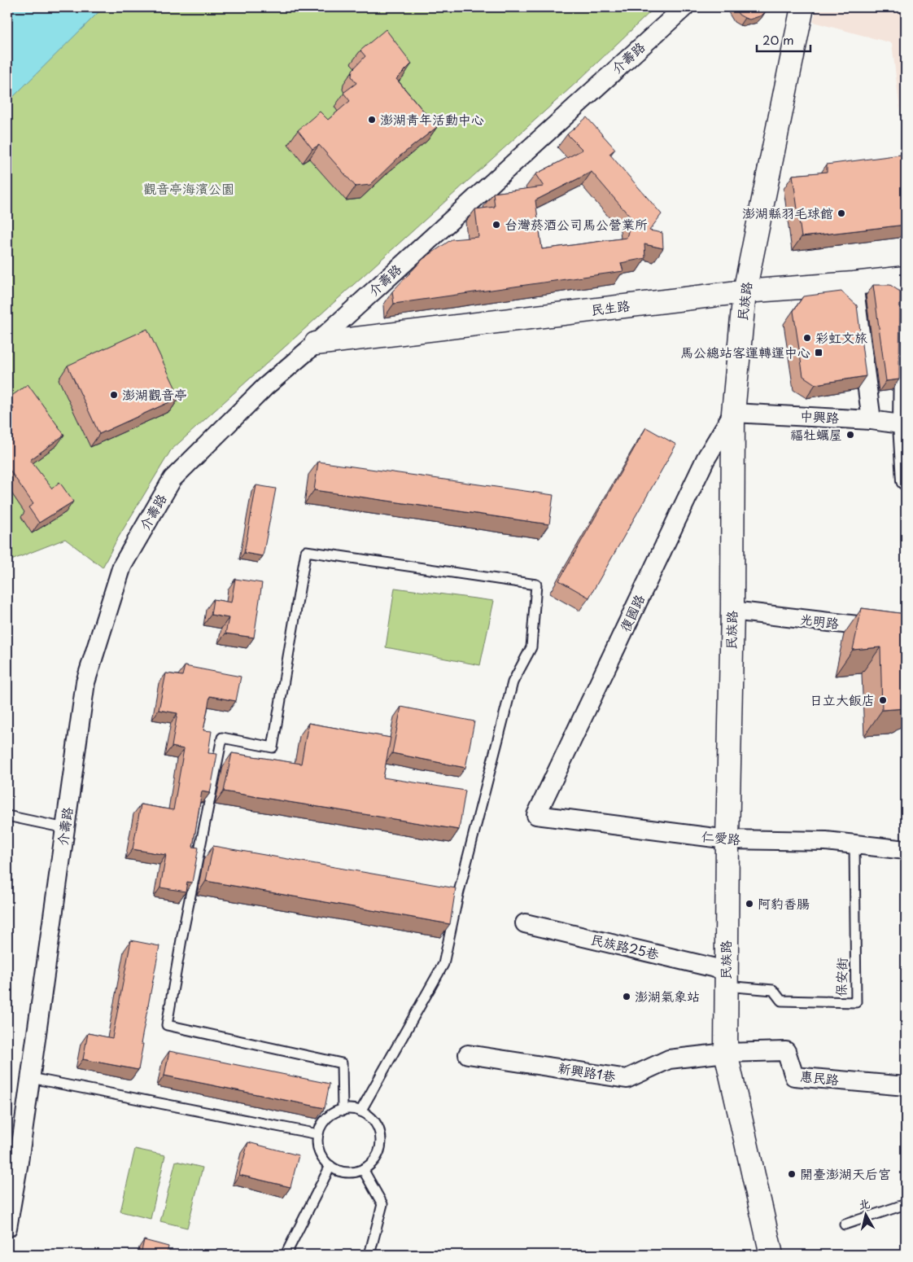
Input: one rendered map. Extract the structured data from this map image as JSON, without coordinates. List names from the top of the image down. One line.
{"streets":{"street":["介壽路","民族路","民生路","中興路","復國路","光明路","仁愛路","民族路25巷","新興路1巷","惠民路"],"lane":["保安街"]},"crossings":[["介壽路","民生路"],["民族路","民生路"],["民族路","中興路"],["民族路","復國路"],["民族路","光明路"],["民族路","仁愛路"],["民族路","民族路25巷"],["民族路","保安街"],["民族路","新興路1巷"],["民族路","惠民路"],["中興路","復國路"],["復國路","仁愛路"],["仁愛路","保安街"],["民族路25巷","保安街"],["新興路1巷","惠民路"]],"parks":["觀音亭海濱公園"],"places":{"other":["澎湖青年活動中心","澎湖縣羽毛球館","台灣菸酒公司馬公營業所","彩虹文旅","澎湖觀音亭","福牡蠣屋","日立大飯店","阿豹香腸","澎湖氣象站","開臺澎湖天后宮"],"transit":["馬公總站客運轉運中心"]},"scale_bar":"20 m","north":"top"}
